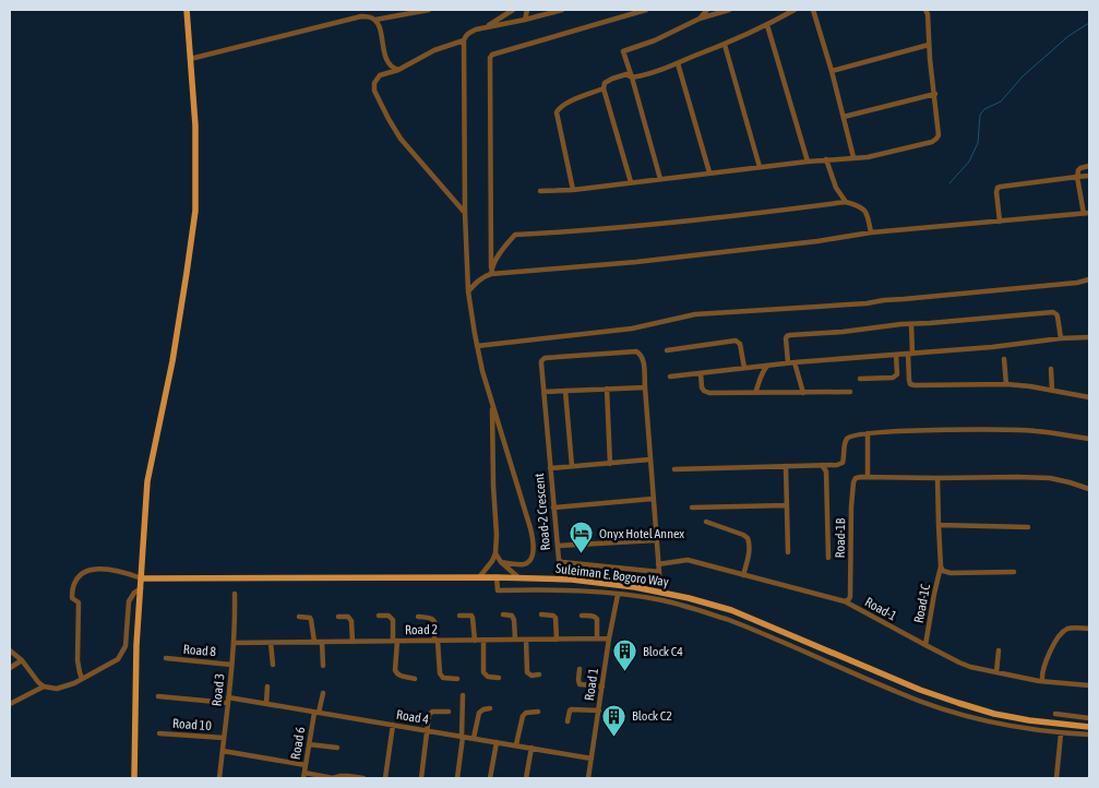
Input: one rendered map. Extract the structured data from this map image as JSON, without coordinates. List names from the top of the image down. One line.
{"streets":{"main road":["Suleiman E. Bogoro Way"],"street":["Road-2 Crescent","Road-1B","Road-1C","Road-1","Road 2","Road 8","Road 1","Road 3","Road 4","Road 10","Road 6"]},"crossings":[["Road-1B","Road-1"],["Suleiman E. Bogoro Way","Road 1"],["Road-1C","Road-1"],["Road 2","Road 1"],["Road 2","Road 3"],["Road 8","Road 3"],["Road 1","Road 4"],["Road 3","Road 4"],["Road 3","Road 10"],["Road 4","Road 6"]],"places":{"hotel":["Onyx Hotel Annex"],"building":["Block C4","Block C2"]}}
